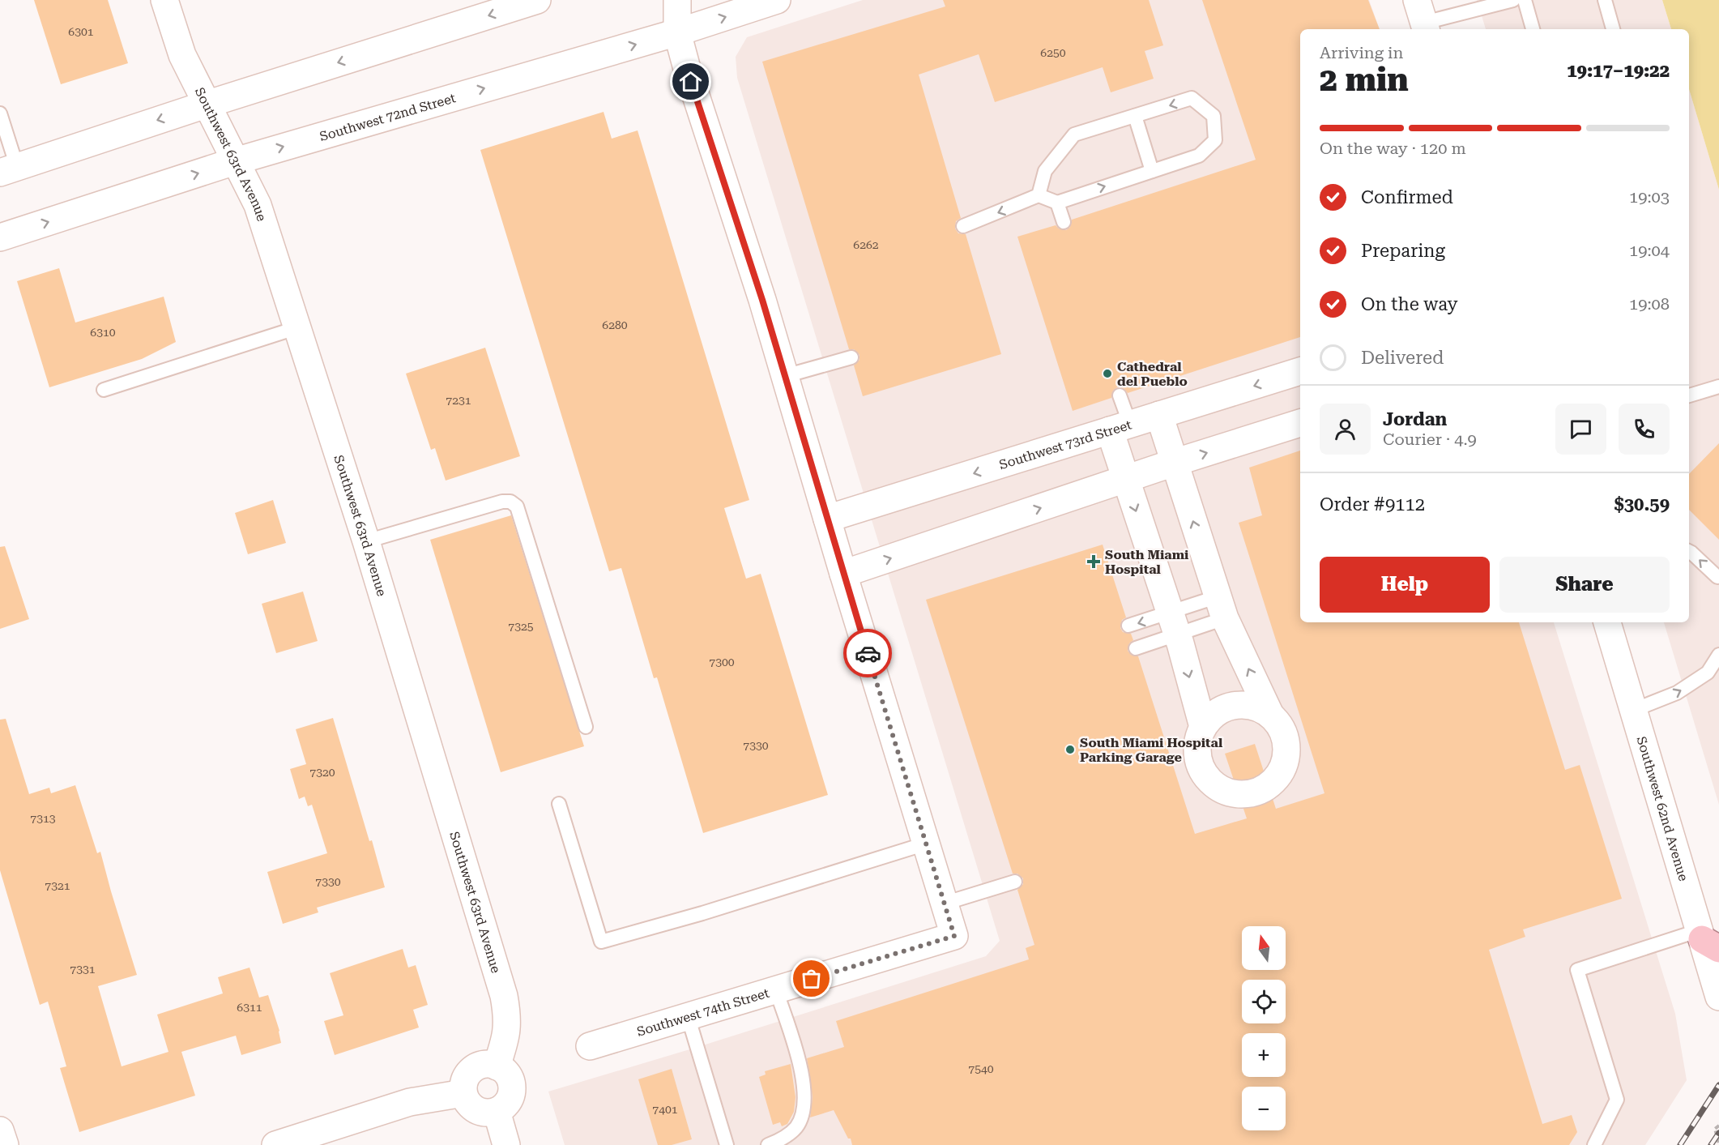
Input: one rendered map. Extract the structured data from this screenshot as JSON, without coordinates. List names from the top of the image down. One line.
{"streets":{"street":["Southwest 72nd Street","Southwest 63rd Avenue","Southwest 73rd Street","Southwest 62nd Avenue","Southwest 74th Street"]},"crossings":[["Southwest 72nd Street","Southwest 63rd Avenue"]],"places":{"other":["Cathedral del Pueblo","South Miami Hospital Parking Garage"],"health":["South Miami Hospital"]},"house_numbers":["6301","6250","6262","6280","6310","7231","7325","7300","7330","7320","7313","7330","7321","7331","6311","7540","7401"],"north":"top","page":{"heading":["2 min","Arriving in","19:17–19:22"],"panel":["Jordan","Courier · 4.9","Order #9112","$30.59"],"bar":"On the way · 120 m","list":[["Confirmed","19:03"],["Preparing","19:04"],["On the way","19:08"],"Delivered"],"buttons":["Help","Share"],"map_buttons":["+","−"]}}
